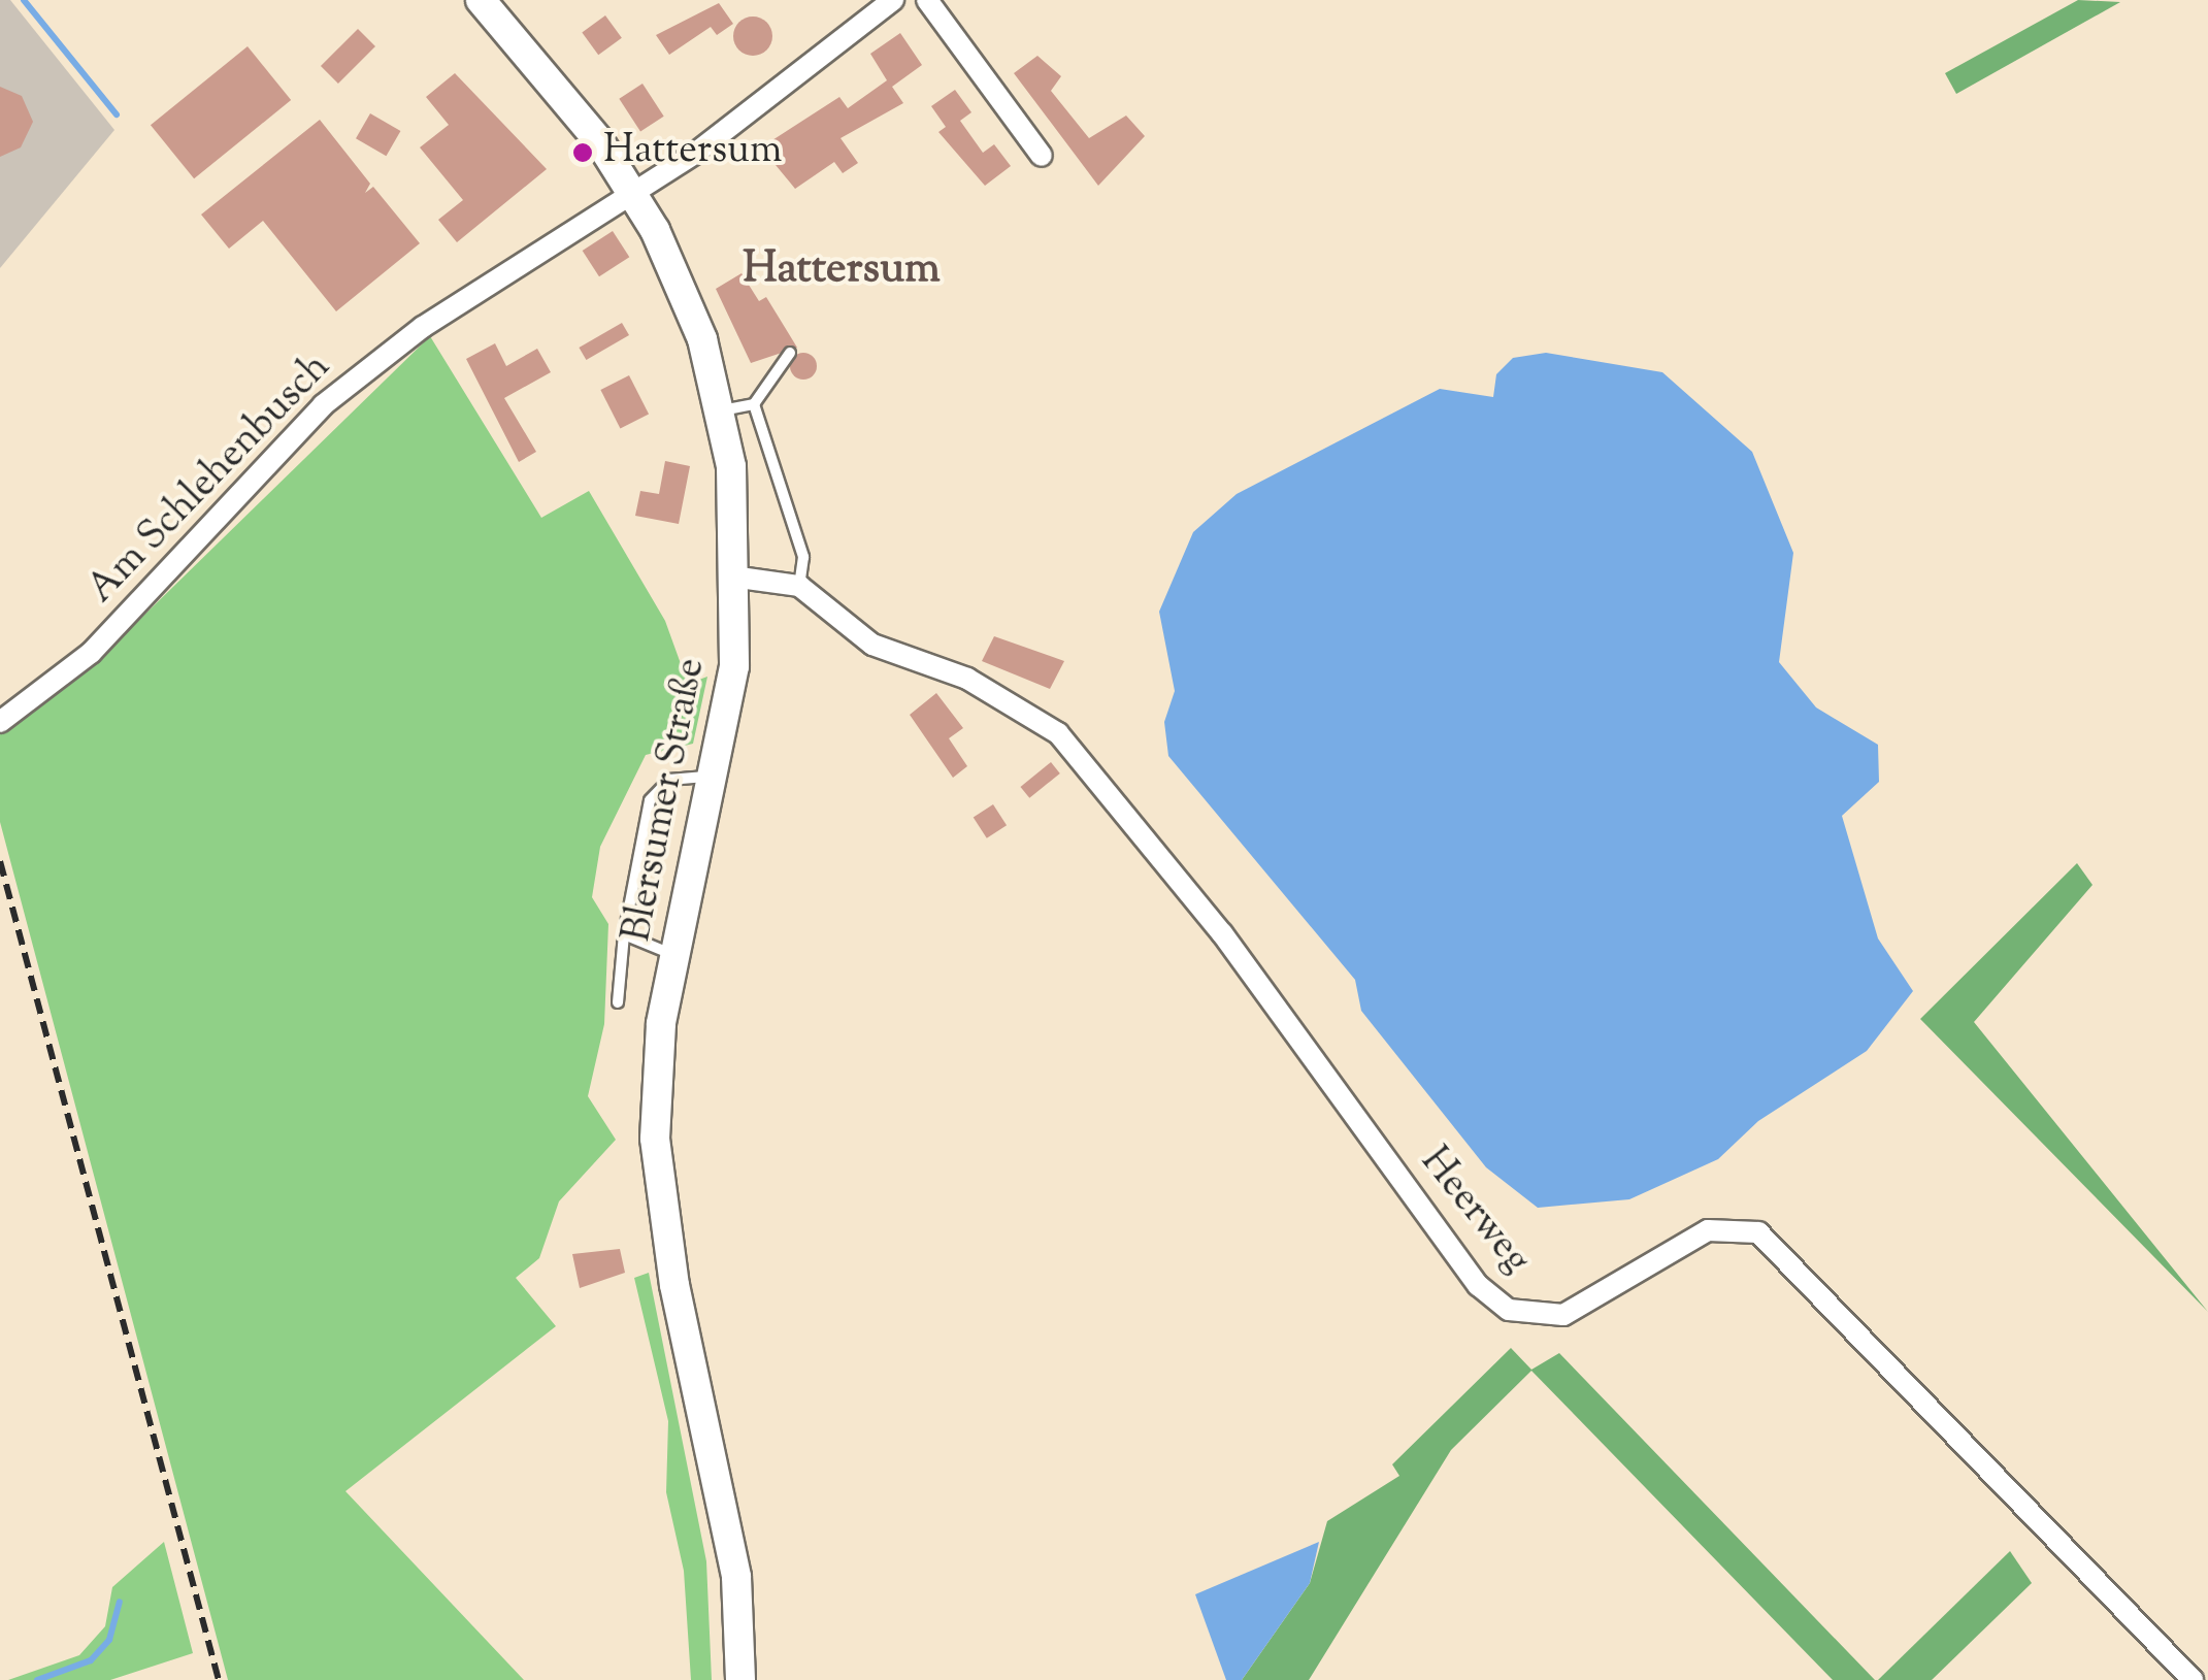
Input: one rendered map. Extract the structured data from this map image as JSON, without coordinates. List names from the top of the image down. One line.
{"streets":{"main road":["Blersumer Straße"],"street":["Am Schlehenbusch","Heerweg"]},"crossings":[["Am Schlehenbusch","Blersumer Straße"]],"districts":["Hattersum"],"places":["Hattersum"]}
